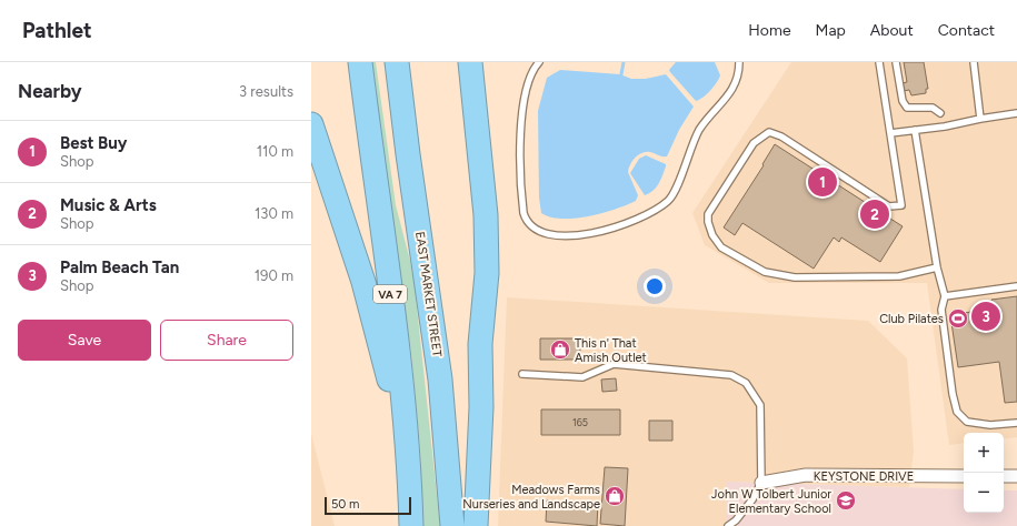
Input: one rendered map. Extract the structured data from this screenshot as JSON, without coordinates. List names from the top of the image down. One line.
{"streets":{"highway":["VA 7","EAST MARKET STREET"],"street":["KEYSTONE DRIVE"]},"places":{"sports":["Club Pilates"],"shop":["This n' That Amish Outlet","Meadows Farms Nurseries and Landscape"],"school or university":["John W Tolbert Junior Elementary School"]},"house_numbers":["165"],"scale_bar":"50 m","page":{"header":"Pathlet","nav":["Home","Map","About","Contact"],"heading":["Nearby","3 results"],"list":[{"mark":"1","name":"Best Buy","note":"Shop","value":"110 m"},{"mark":"2","name":"Music & Arts","note":"Shop","value":"130 m"},{"mark":"3","name":"Palm Beach Tan","note":"Shop","value":"190 m"}],"pins":["1","2","3"],"buttons":["Save","Share"],"map_buttons":["+","−"],"scale":"50 m"}}
